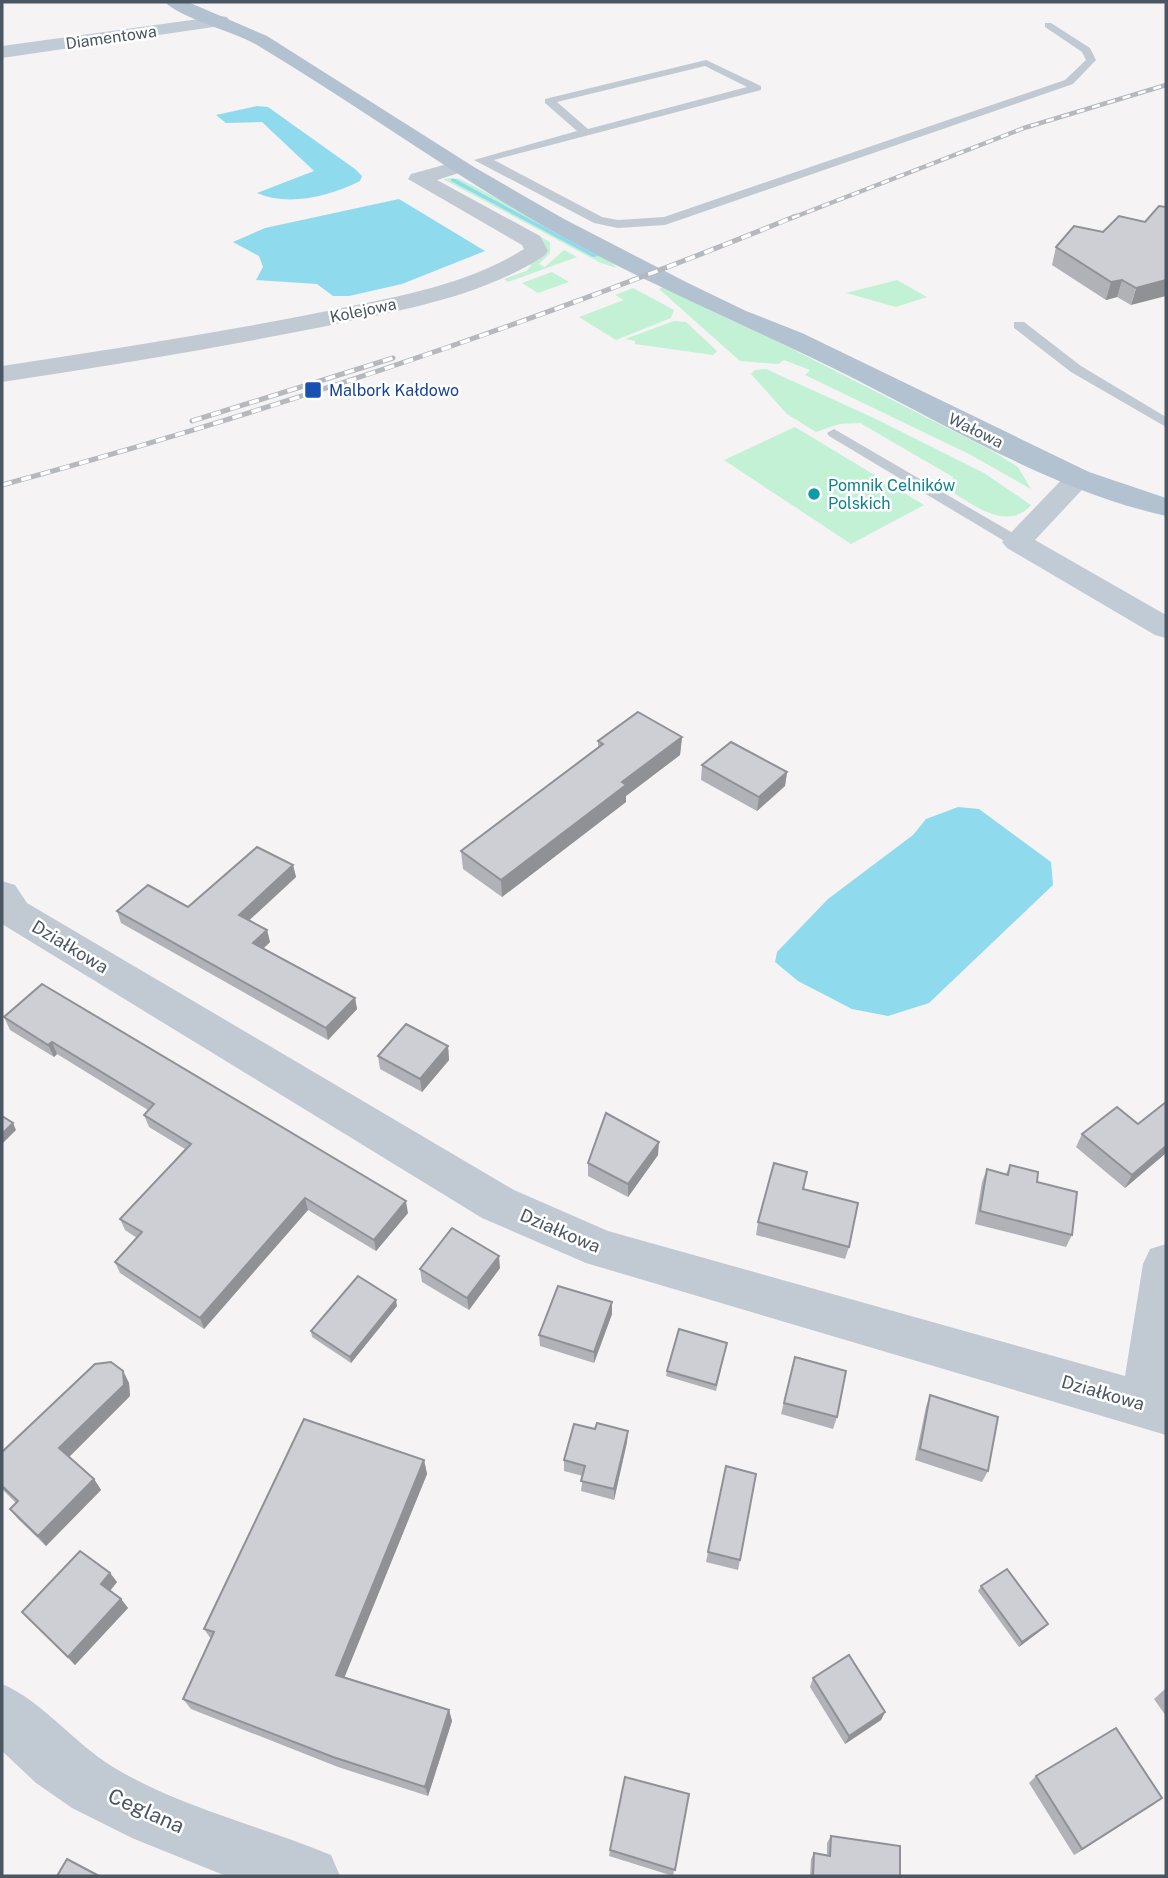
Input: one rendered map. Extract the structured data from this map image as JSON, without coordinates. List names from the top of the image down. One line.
{"streets":{"main road":["Wałowa"],"street":["Diamentowa","Kolejowa","Działkowa","Ceglana"]},"crossings":[["Diamentowa","Wałowa"],["Kolejowa","Wałowa"]],"places":{"transit":["Malbork Kałdowo"],"other":["Pomnik Celników Polskich"]}}
